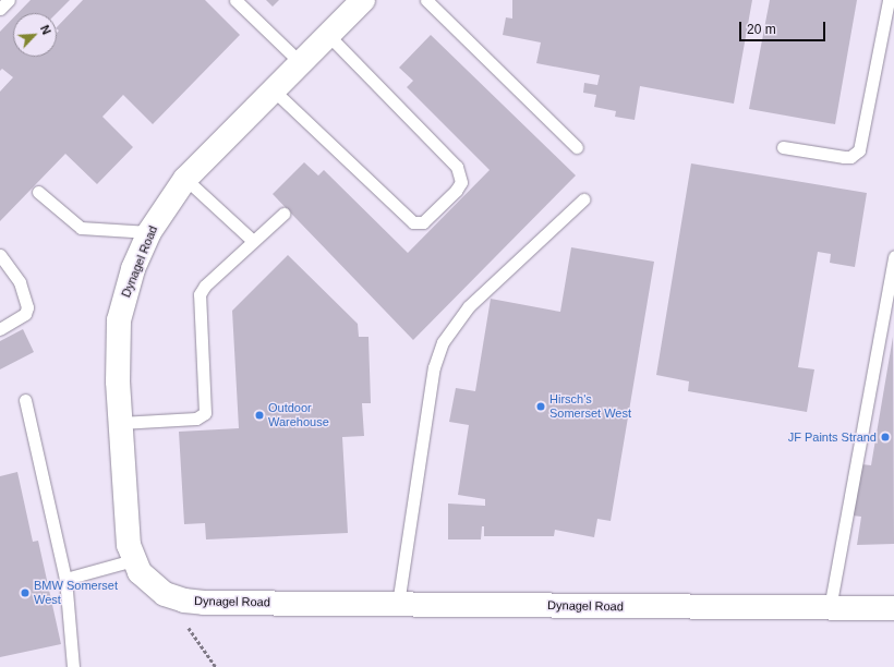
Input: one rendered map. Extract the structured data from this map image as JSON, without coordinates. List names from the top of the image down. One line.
{"streets":{"street":["Dynagel Road"]},"places":["Hirsch's Somerset West","Outdoor Warehouse","JF Paints Strand","BMW Somerset West"],"scale_bar":"20 m","north":"top right"}
